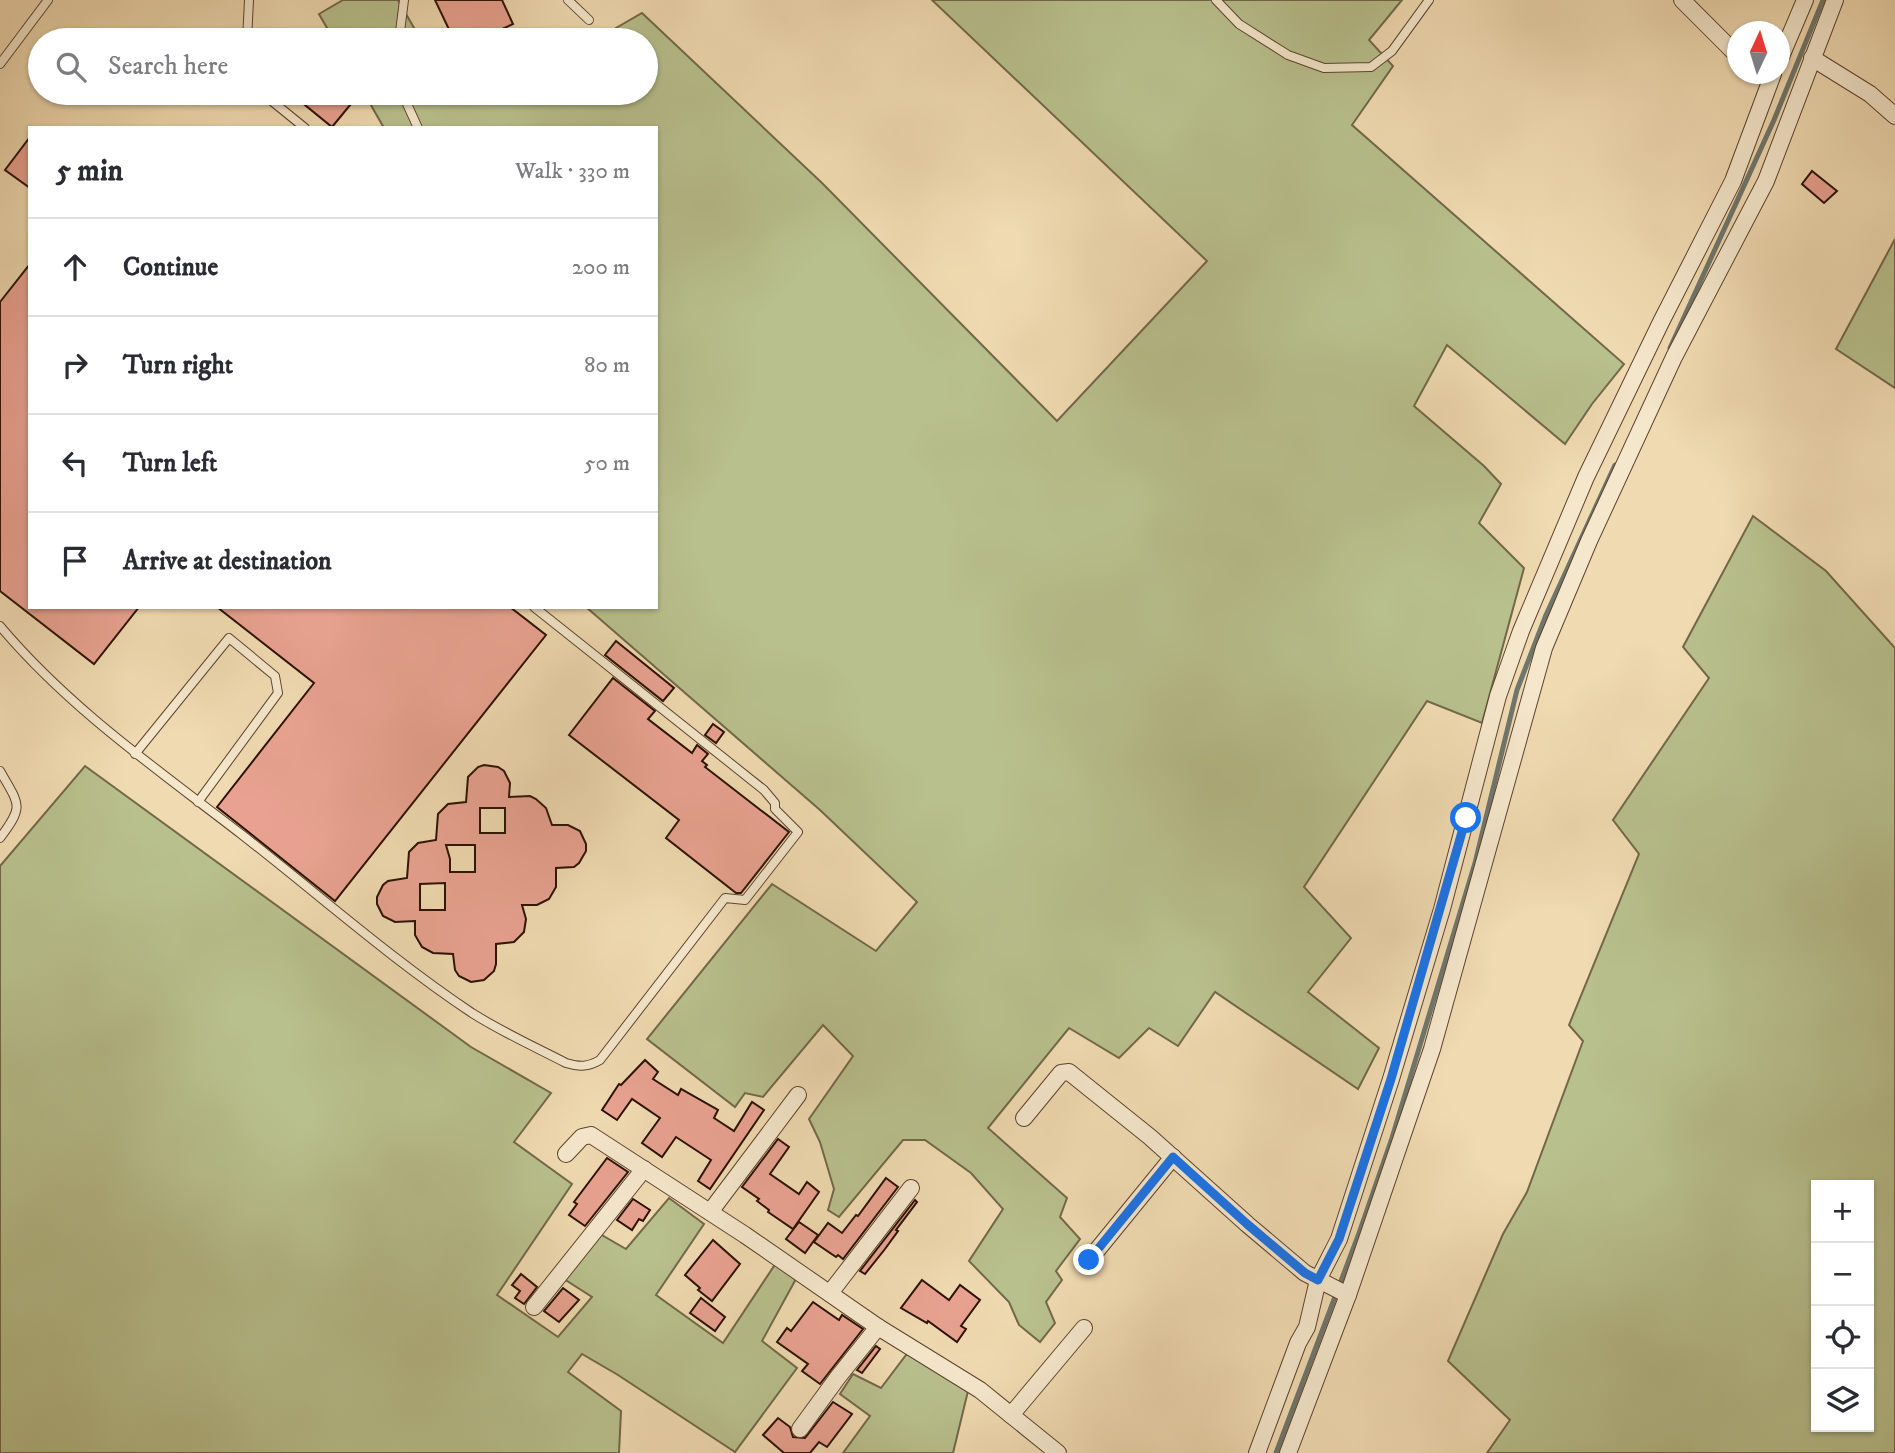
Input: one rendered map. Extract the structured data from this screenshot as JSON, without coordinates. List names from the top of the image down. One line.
{"north":"top","page":{"search":"Search here","heading":["5 min","Walk · 330 m"],"list":[["Continue","200 m"],["Turn right","80 m"],["Turn left","50 m"],"Arrive at destination"],"map_buttons":["+","−"]}}
